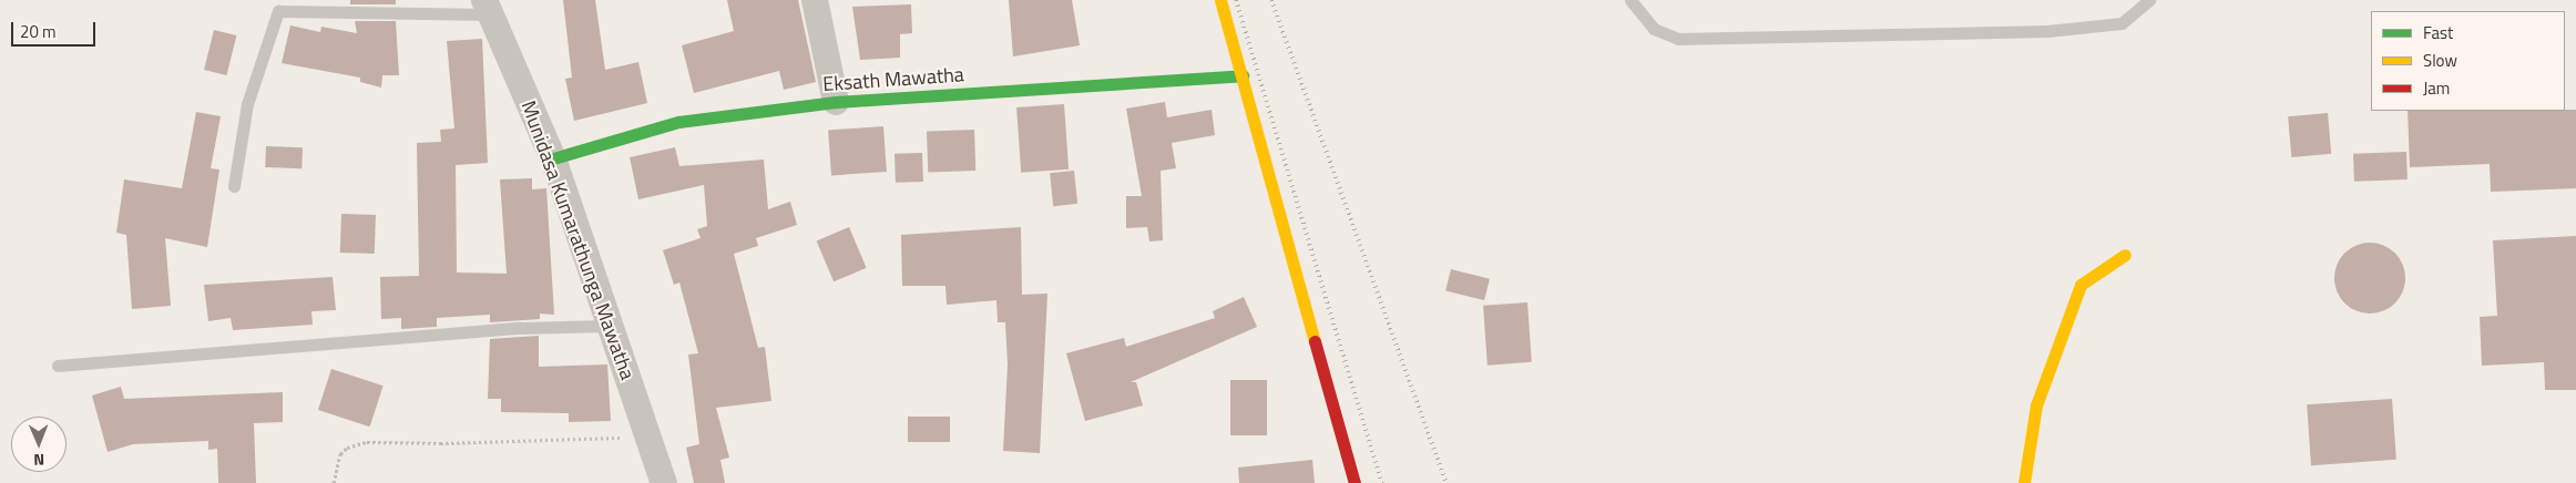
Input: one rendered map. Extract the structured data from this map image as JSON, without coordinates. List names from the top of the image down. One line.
{"streets":{"street":["Eksath Mawatha","Munidasa Kumarathunga Mawatha"]},"crossings":[["Eksath Mawatha","Munidasa Kumarathunga Mawatha"]],"legend":["Fast","Slow","Jam"],"scale_bar":"20 m","north":"bottom"}
